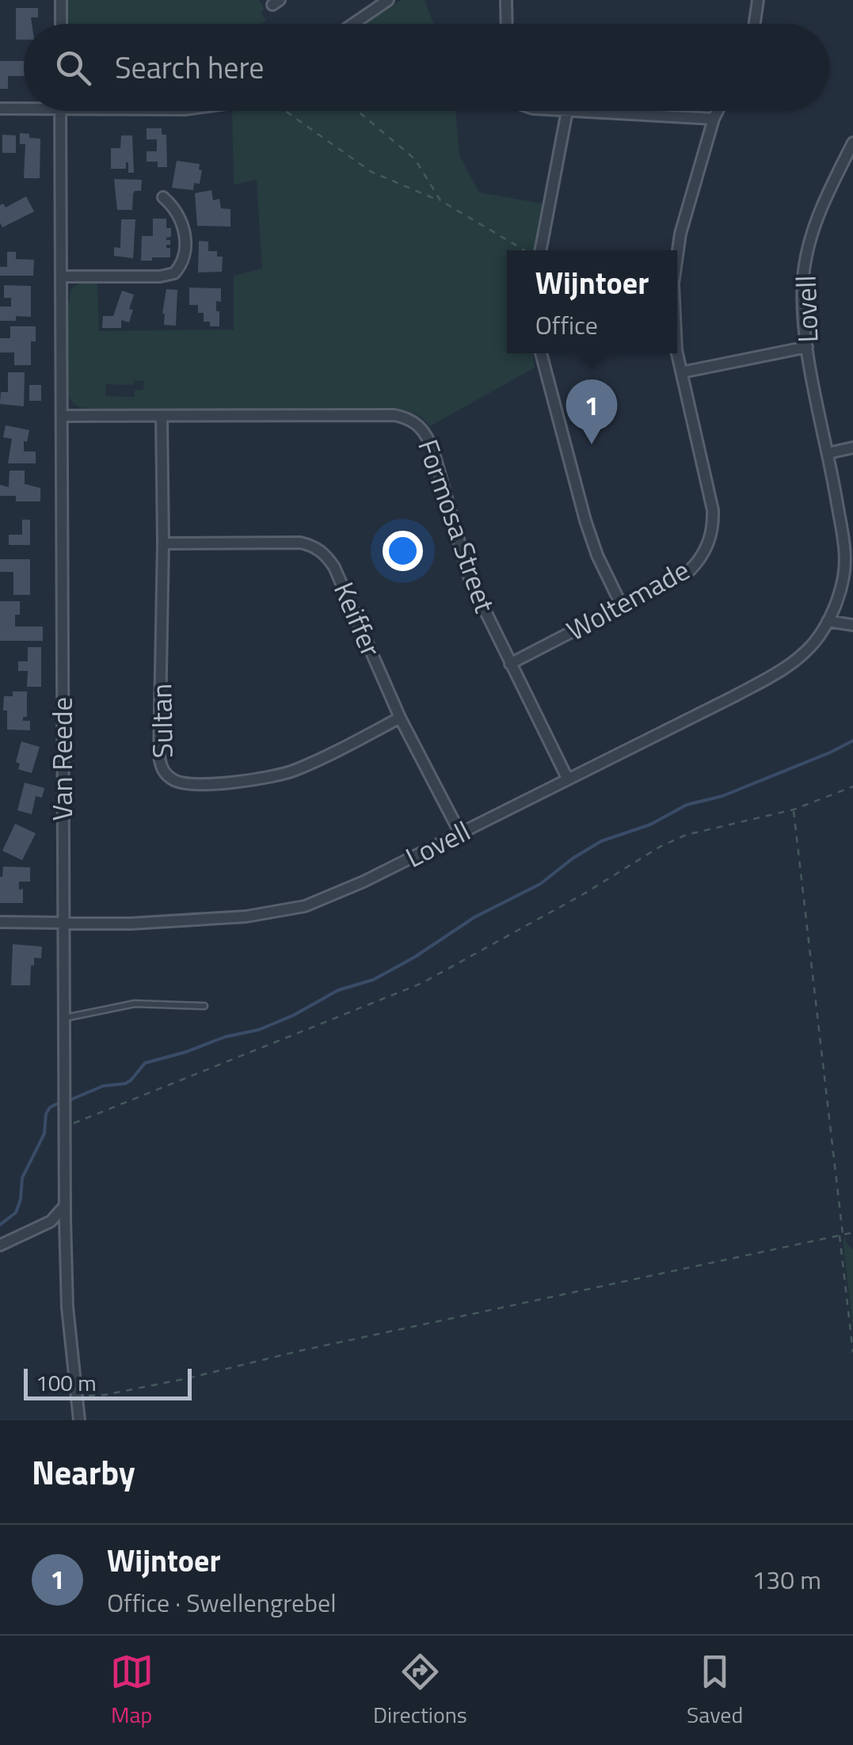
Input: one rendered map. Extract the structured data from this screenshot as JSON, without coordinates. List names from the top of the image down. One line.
{"streets":{"street":["Lovell","Formosa Street","Woltemade","Keiffer","Sultan","Van Reede"]},"crossings":[["Lovell","Formosa Street"],["Lovell","Keiffer"],["Lovell","Van Reede"],["Formosa Street","Woltemade"],["Formosa Street","Sultan"],["Formosa Street","Van Reede"],["Keiffer","Sultan"]],"scale_bar":"100 m","page":{"search":"Search here","popup":["Wijntoer","Office"],"pins":"1","scale":"100 m","heading":"Nearby","list":[{"mark":"1","name":"Wijntoer","note":"Office · Swellengrebel","value":"130 m"}],"nav":["Map","Directions","Saved"]}}
